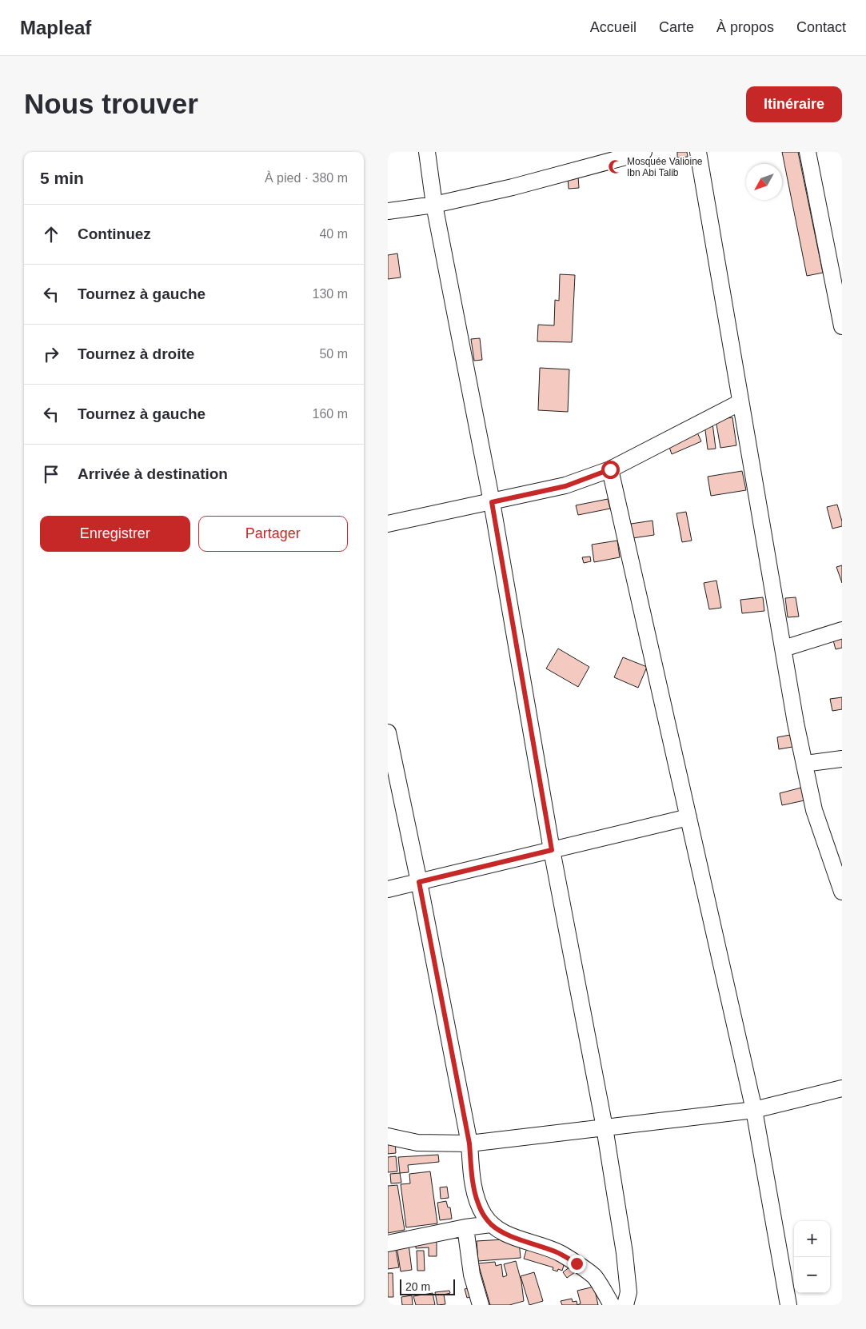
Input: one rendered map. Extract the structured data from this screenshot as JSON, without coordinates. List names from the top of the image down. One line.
{"places":{"mosque":["Mosquée Valioine Ibn Abi Talib"]},"scale_bar":"20 m","north":"bottom left","page":{"header":"Mapleaf","nav":["Accueil","Carte","À propos","Contact"],"buttons":["Itinéraire",["Enregistrer","Partager"]],"title":"Nous trouver","heading":["5 min","À pied · 380 m"],"list":[["Continuez","40 m"],["Tournez à gauche","130 m"],["Tournez à droite","50 m"],["Tournez à gauche","160 m"],"Arrivée à destination"],"map_buttons":["+","−"],"scale":"20 m"}}
